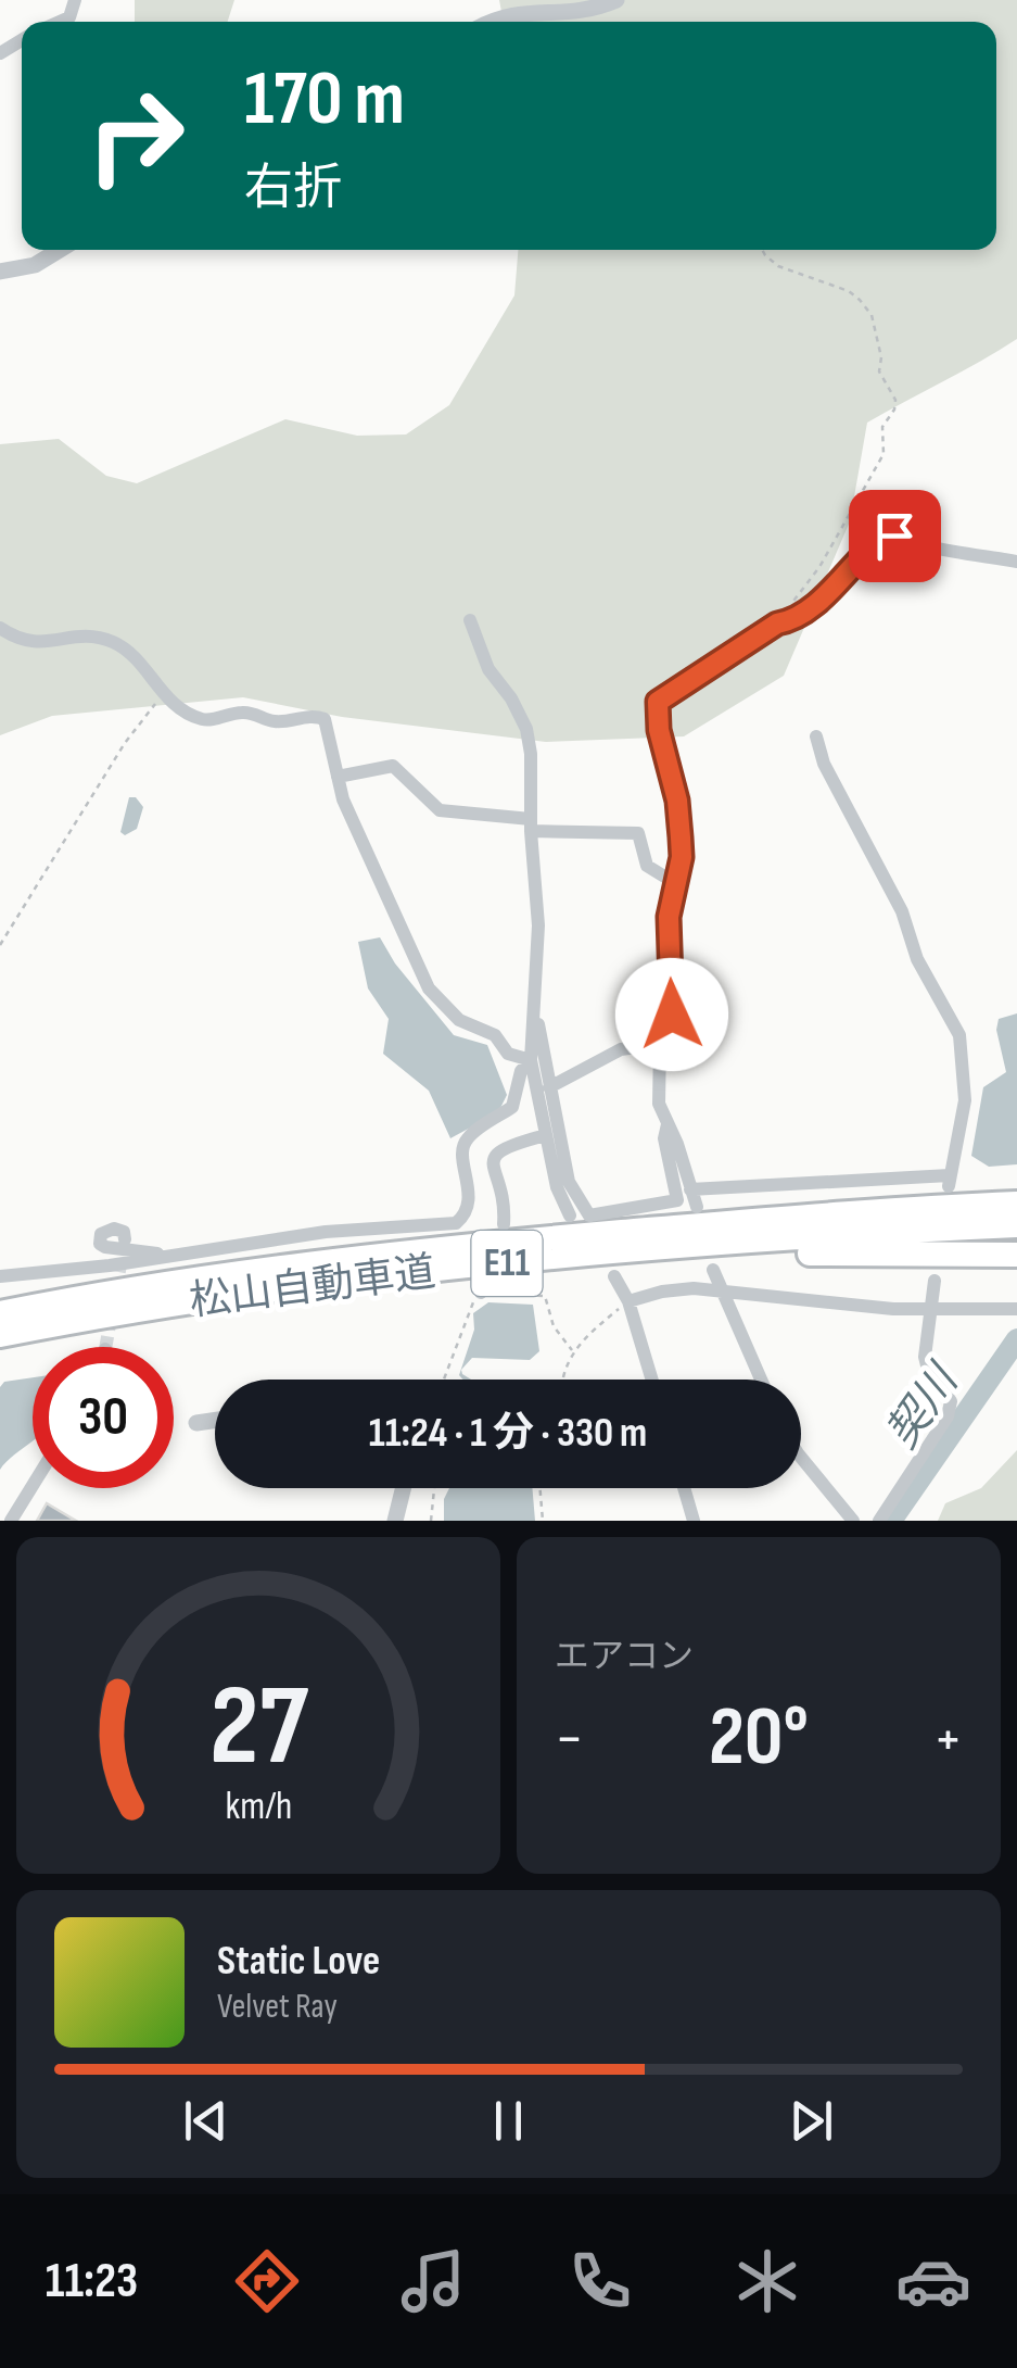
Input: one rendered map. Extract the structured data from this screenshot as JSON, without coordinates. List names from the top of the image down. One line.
{"streets":{"highway":["E11","松山自動車道"]},"water":["契川"],"page":{"turn":["170 m","右折"],"limit":"30","trip":"11:24 · 1 分 · 330 m","tile":"エアコン","heat":["−","20°","+"],"song":["Static Love","Velvet Ray"],"tabs":"11:23","gauge":["27","km/h"]}}
